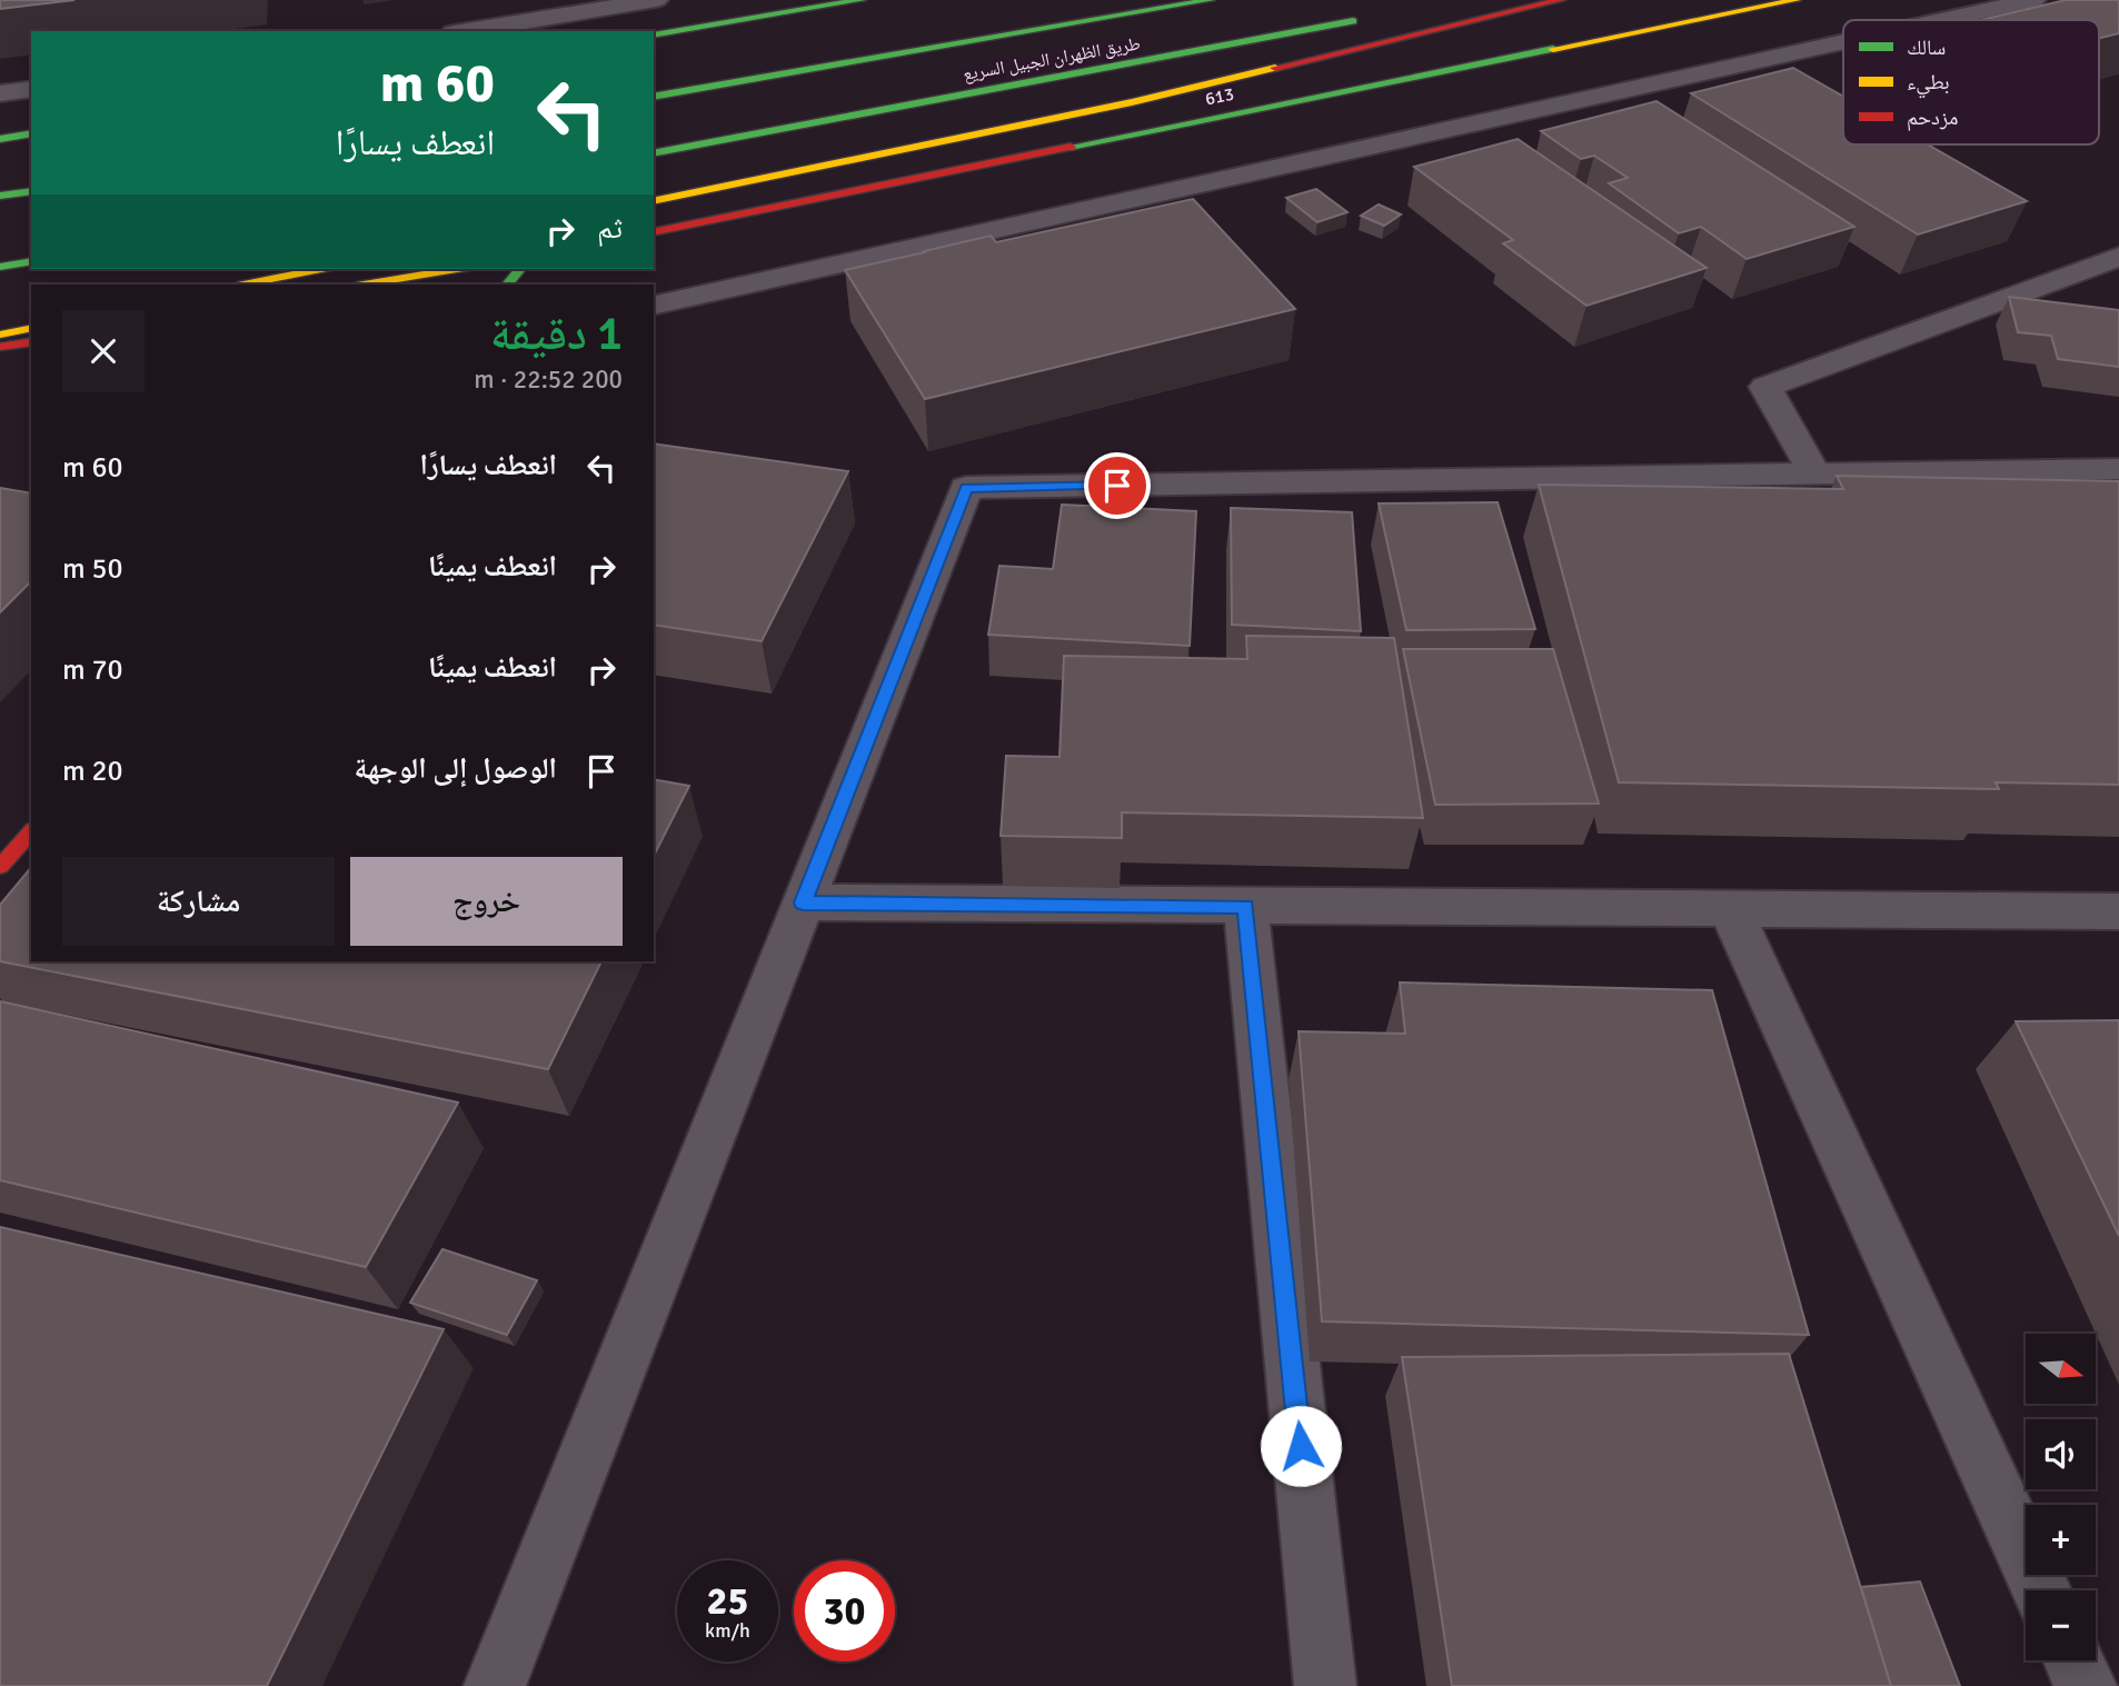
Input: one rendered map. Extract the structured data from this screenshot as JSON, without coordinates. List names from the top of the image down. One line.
{"streets":{"main road":["طريق الظهران الجبيل السريع","613"]},"legend":["سالك","بطيء","مزدحم"],"north":"right","page":{"turn":["60 m","انعطف يسارًا"],"then":"ثم","heading":["1 دقيقة","200 m · 22:52"],"list":[{"name":"انعطف يسارًا","value":"60 m"},{"name":"انعطف يمينًا","value":"50 m"},{"name":"انعطف يمينًا","value":"70 m"},{"name":"الوصول إلى الوجهة","value":"20 m"}],"buttons":["خروج","مشاركة"],"map_buttons":["+","−"],"speed":"25 km/h","limit":"30"}}
